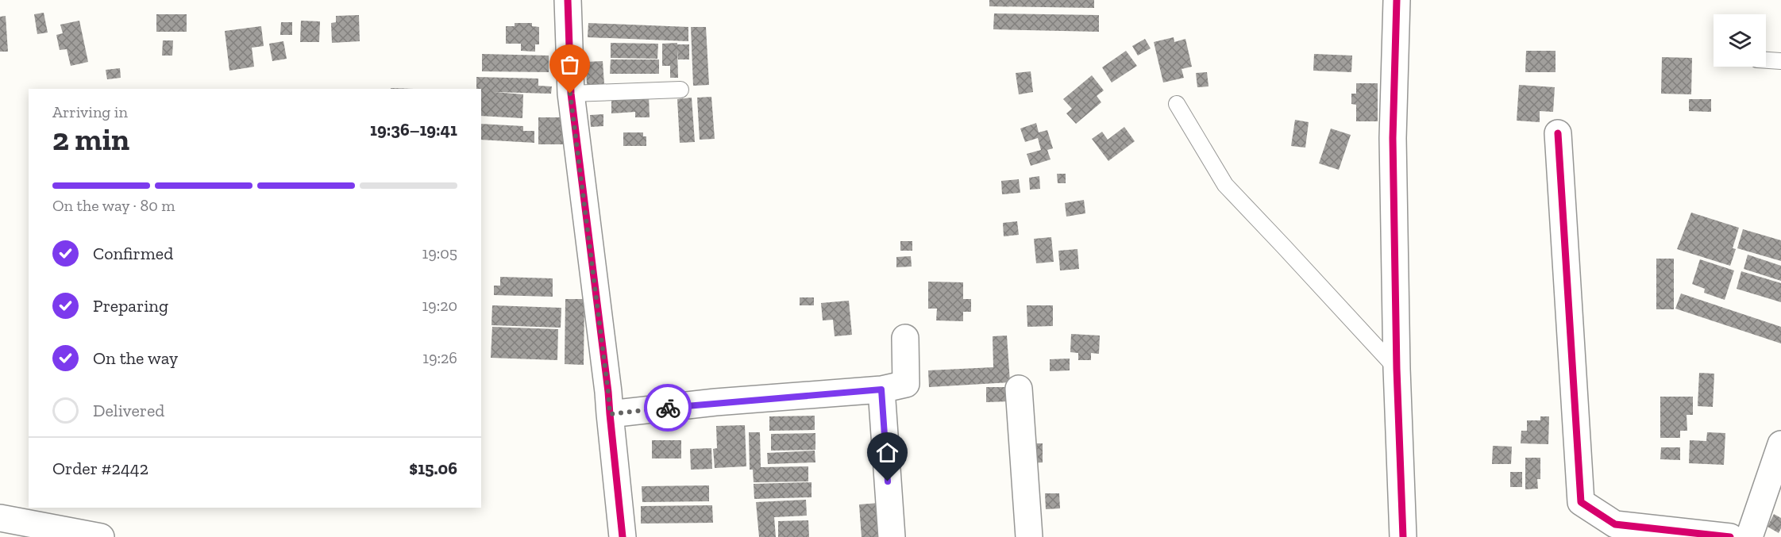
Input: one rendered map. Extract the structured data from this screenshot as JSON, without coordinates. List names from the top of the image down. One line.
{"page":{"heading":["2 min","Arriving in","19:36–19:41"],"panel":["Order #2442","$15.06"],"bar":"On the way · 80 m","list":[["Confirmed","19:05"],["Preparing","19:20"],["On the way","19:26"],"Delivered"]}}
